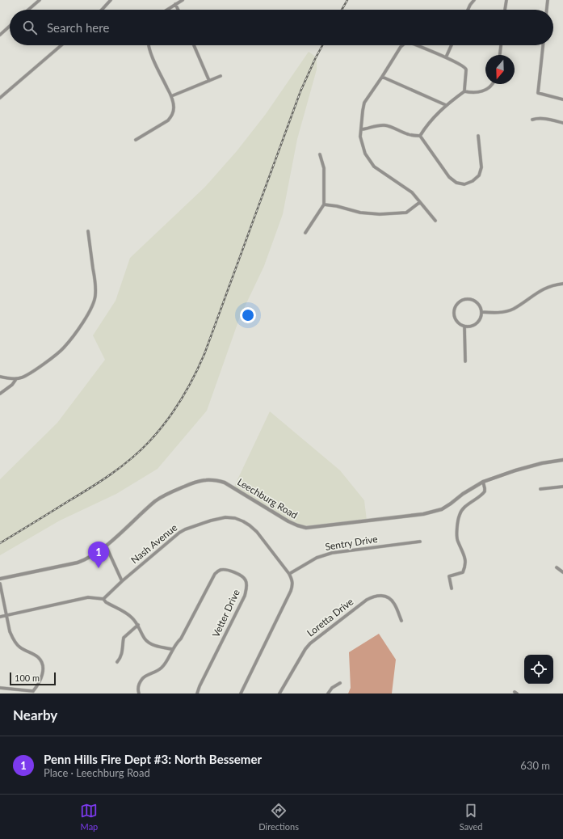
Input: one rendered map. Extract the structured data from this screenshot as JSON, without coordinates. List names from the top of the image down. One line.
{"streets":{"street":["Leechburg Road","Sentry Drive","Nash Avenue","Vetter Drive","Loretta Drive"]},"crossings":[["Sentry Drive","Nash Avenue"]],"scale_bar":"100 m","north":"bottom","page":{"search":"Search here","pins":"1","scale":"100 m","heading":"Nearby","list":[{"mark":"1","name":"Penn Hills Fire Dept #3: North Bessemer","note":"Place · Leechburg Road","value":"630 m"}],"nav":["Map","Directions","Saved"]}}
